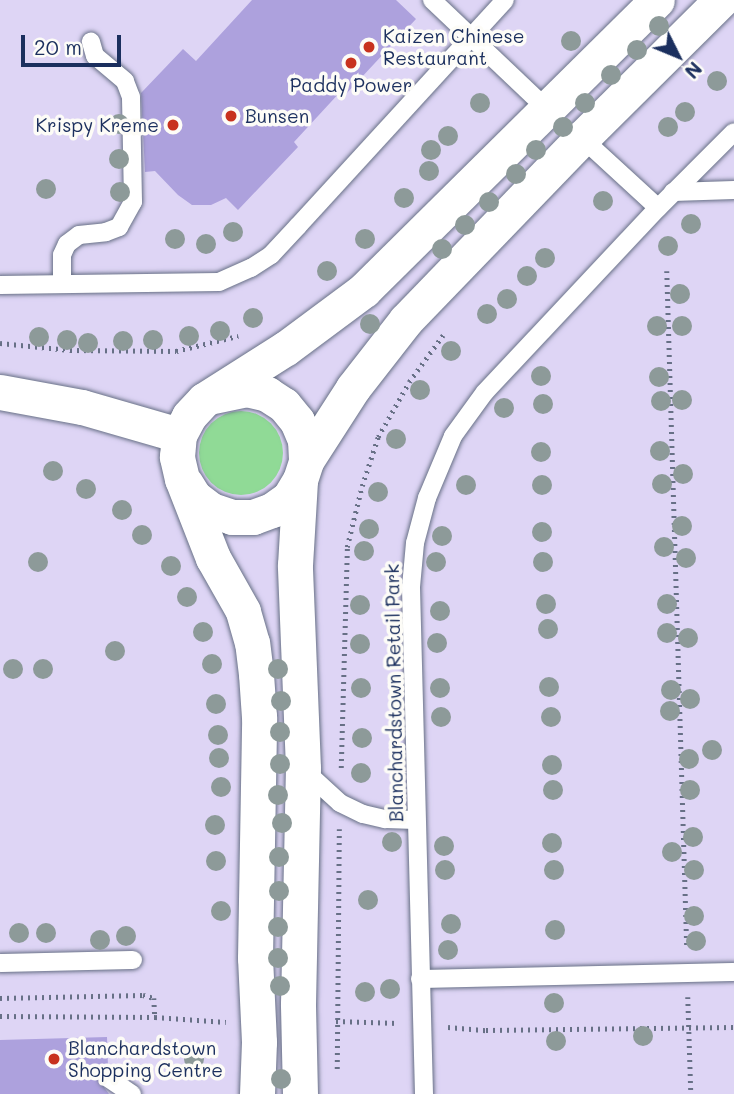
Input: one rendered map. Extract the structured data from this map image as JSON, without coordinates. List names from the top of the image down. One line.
{"streets":{"lane":["Blanchardstown Retail Park"]},"places":["Kaizen Chinese Restaurant","Paddy Power","Bunsen","Krispy Kreme","Blanchardstown Shopping Centre"],"scale_bar":"20 m","north":"bottom right"}
